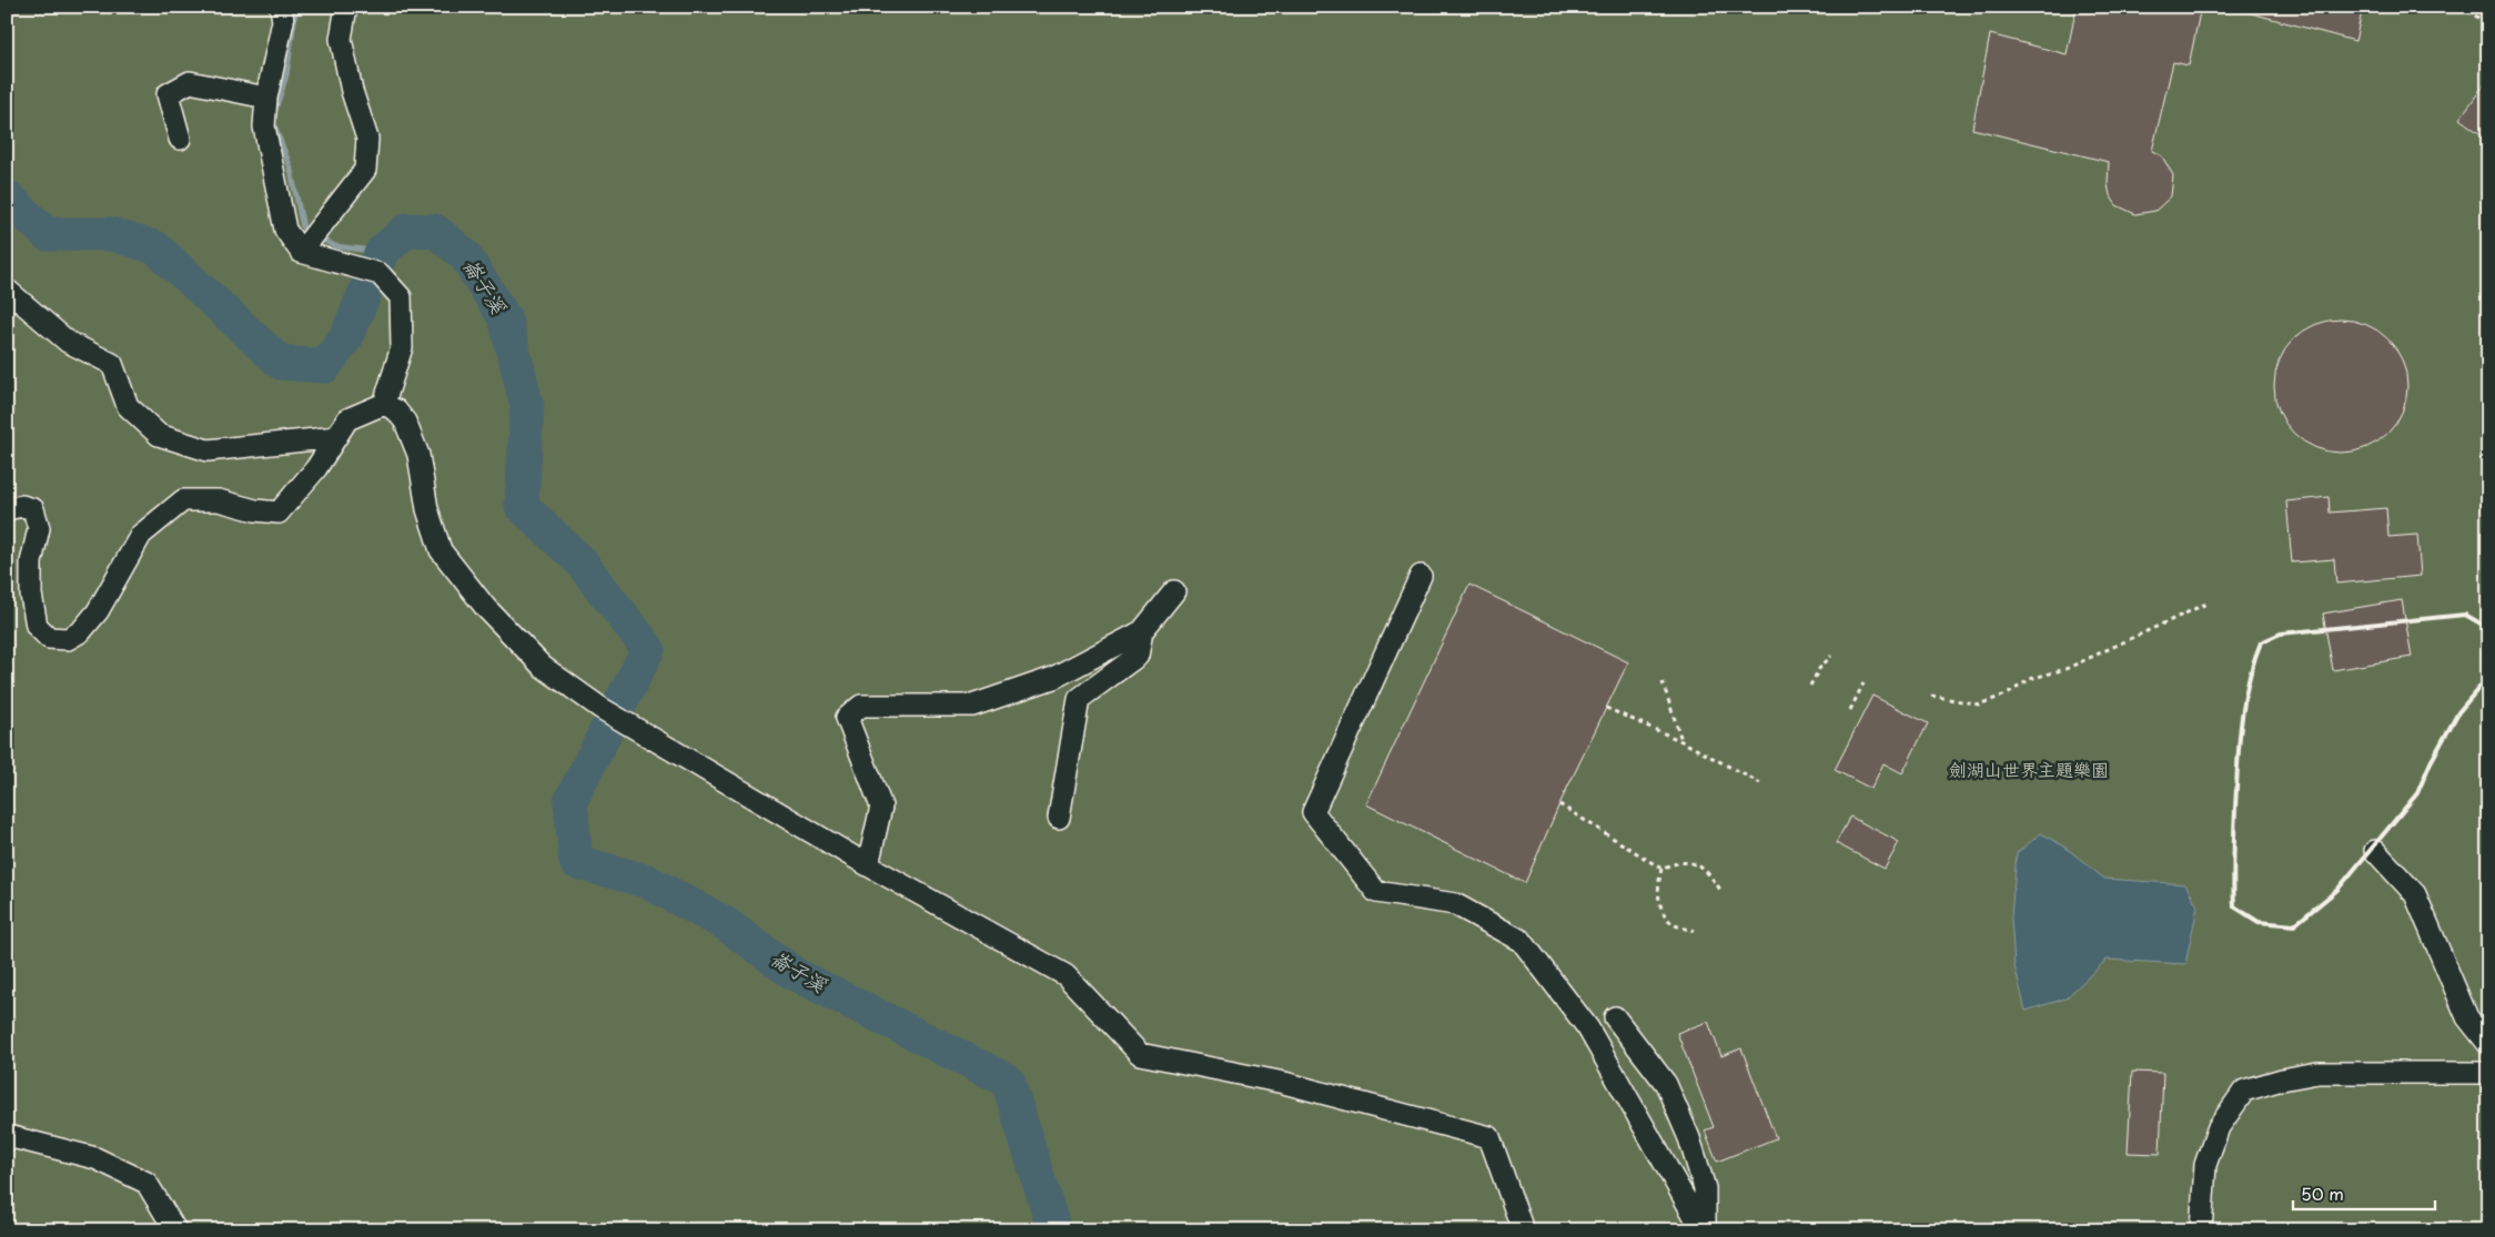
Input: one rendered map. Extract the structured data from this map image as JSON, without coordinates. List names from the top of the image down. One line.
{"water":["崙子溪"],"parks":["劍湖山世界主題樂園"],"scale_bar":"50 m"}
